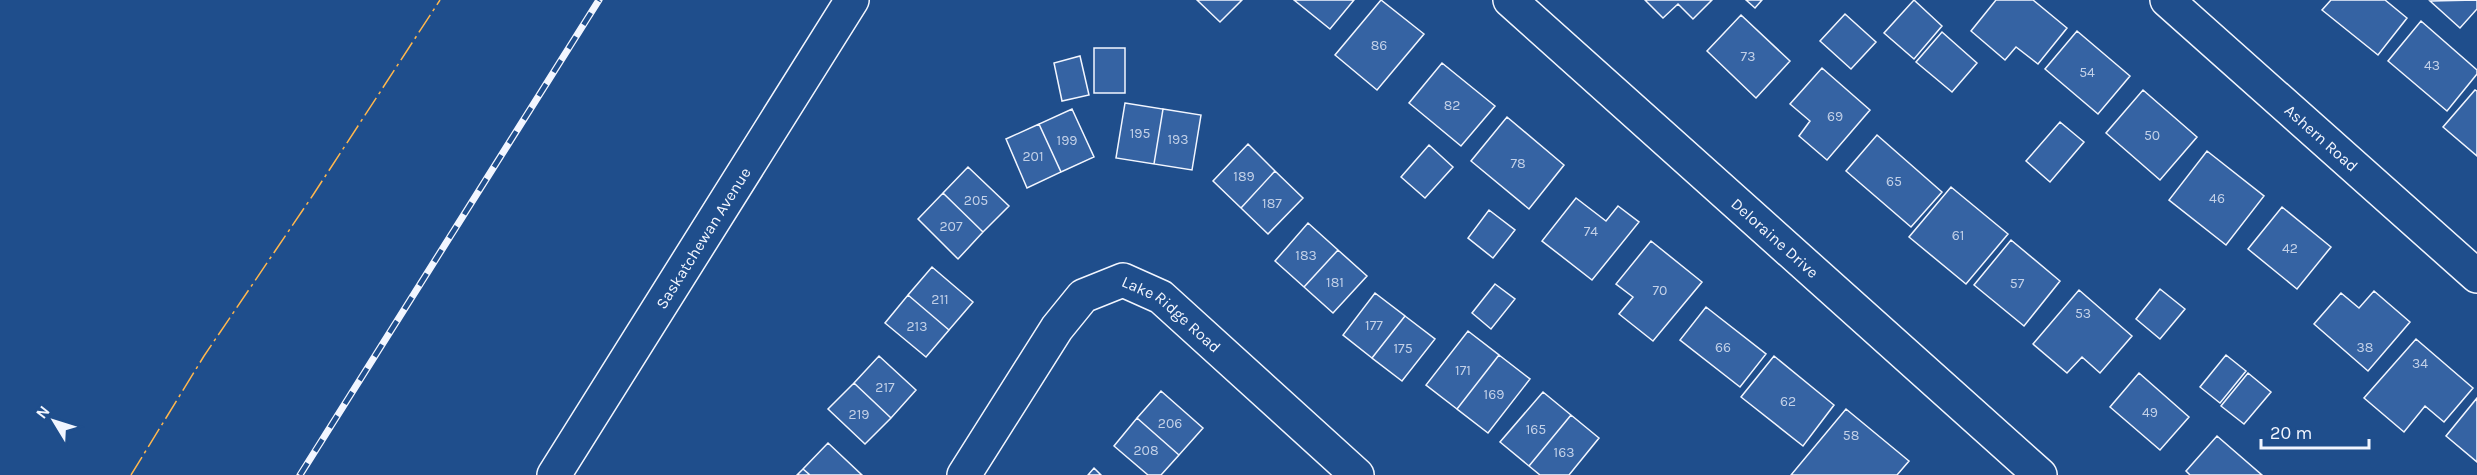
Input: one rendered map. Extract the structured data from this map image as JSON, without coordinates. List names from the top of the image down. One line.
{"streets":{"street":["Ashern Road","Saskatchewan Avenue","Deloraine Drive","Lake Ridge Road"]},"house_numbers":["86","73","43","54","82","69","195","50","193","199","201","78","189","65","46","205","187","207","74","61","42","183","181","57","70","211","53","177","213","66","38","175","34","171","217","169","62","49","219","206","165","58","208","163"],"scale_bar":"20 m","north":"top left"}
